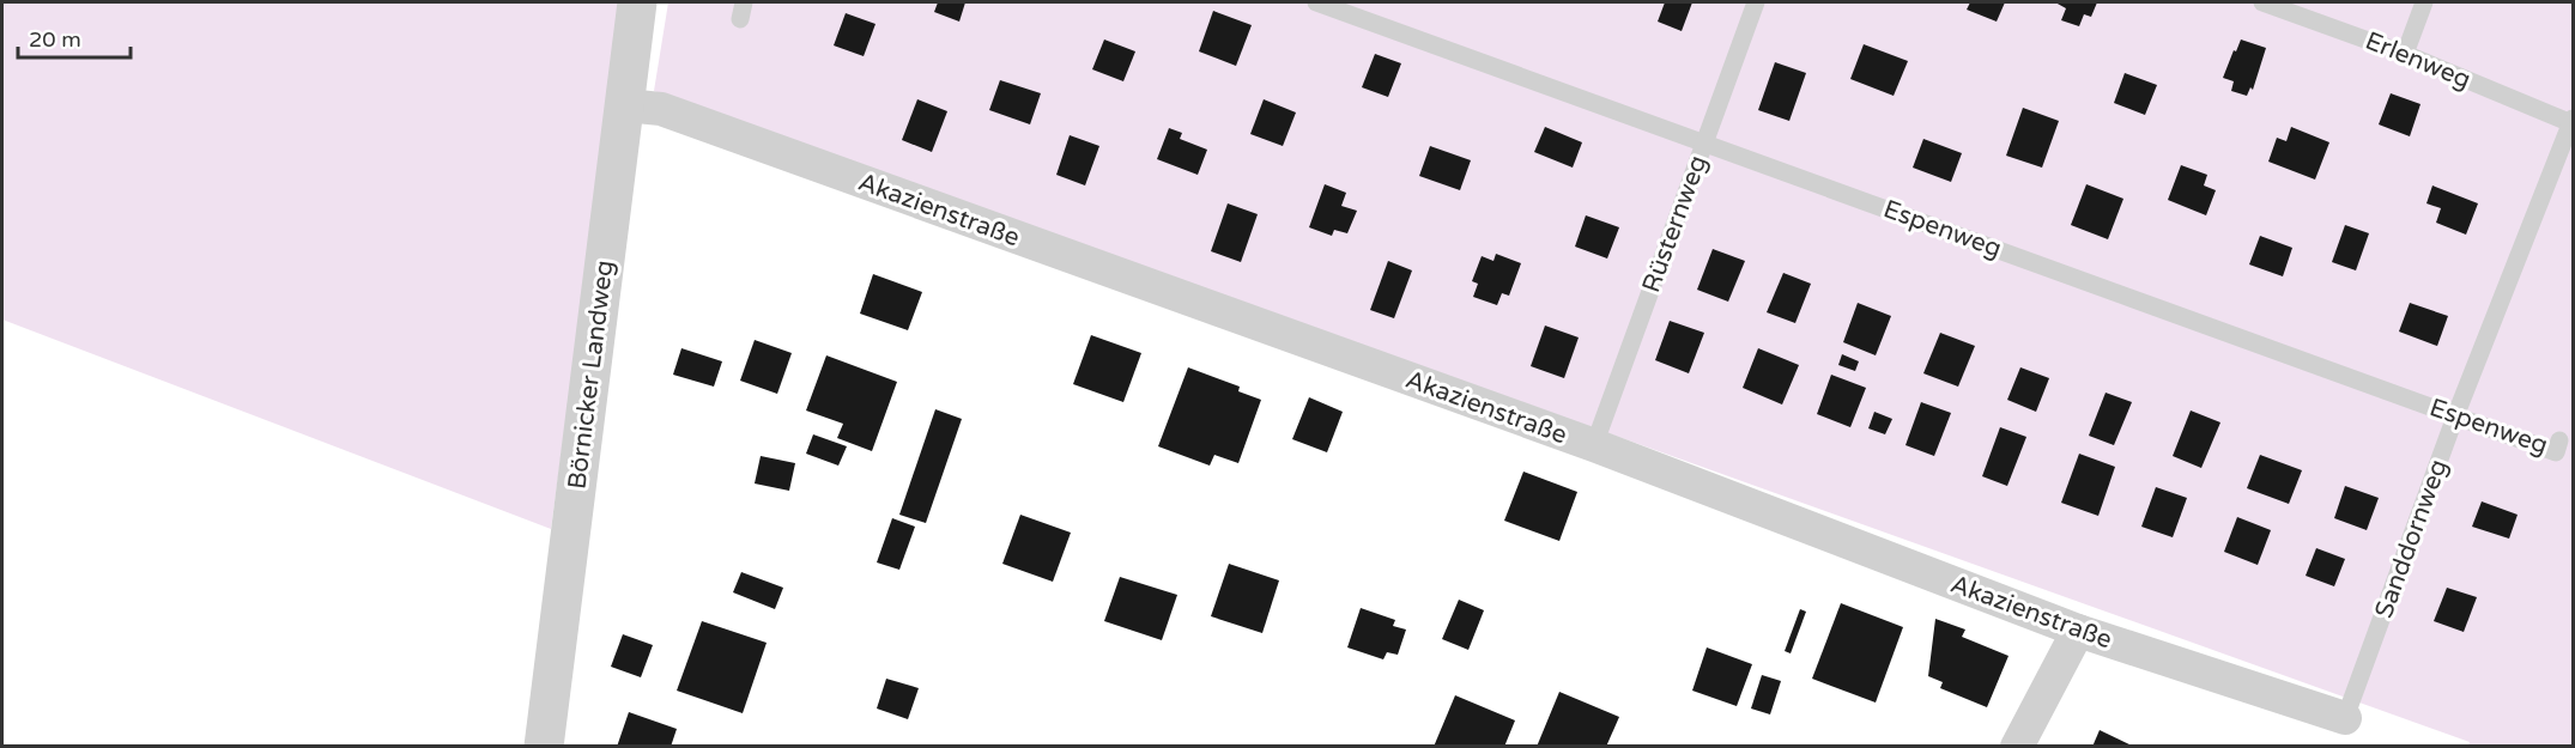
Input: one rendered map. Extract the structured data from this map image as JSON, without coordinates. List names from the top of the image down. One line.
{"streets":{"street":["Akazienstraße","Börnicker Landweg"],"lane":["Erlenweg","Rüsternweg","Espenweg","Sanddornweg"]},"crossings":[["Erlenweg","Sanddornweg"],["Akazienstraße","Rüsternweg"],["Akazienstraße","Börnicker Landweg"],["Akazienstraße","Sanddornweg"],["Rüsternweg","Espenweg"],["Espenweg","Sanddornweg"]],"scale_bar":"20 m"}
